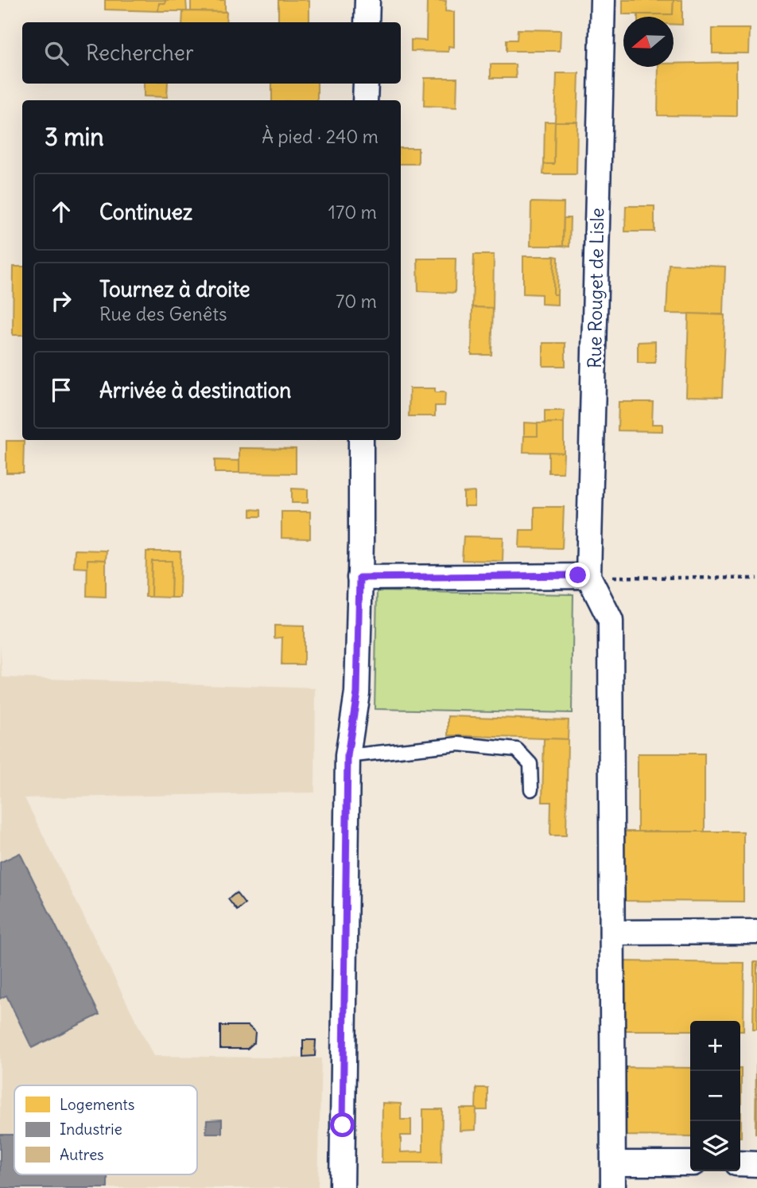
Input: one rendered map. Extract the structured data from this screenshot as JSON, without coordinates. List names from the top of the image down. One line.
{"streets":{"street":["Rue Rouget de Lisle"]},"legend":["Logements","Industrie","Autres"],"north":"left","page":{"search":"Rechercher","heading":["3 min","À pied · 240 m"],"list":[["Continuez","170 m"],["Tournez à droite","Rue des Genêts","70 m"],"Arrivée à destination"],"map_buttons":["+","−"]}}
